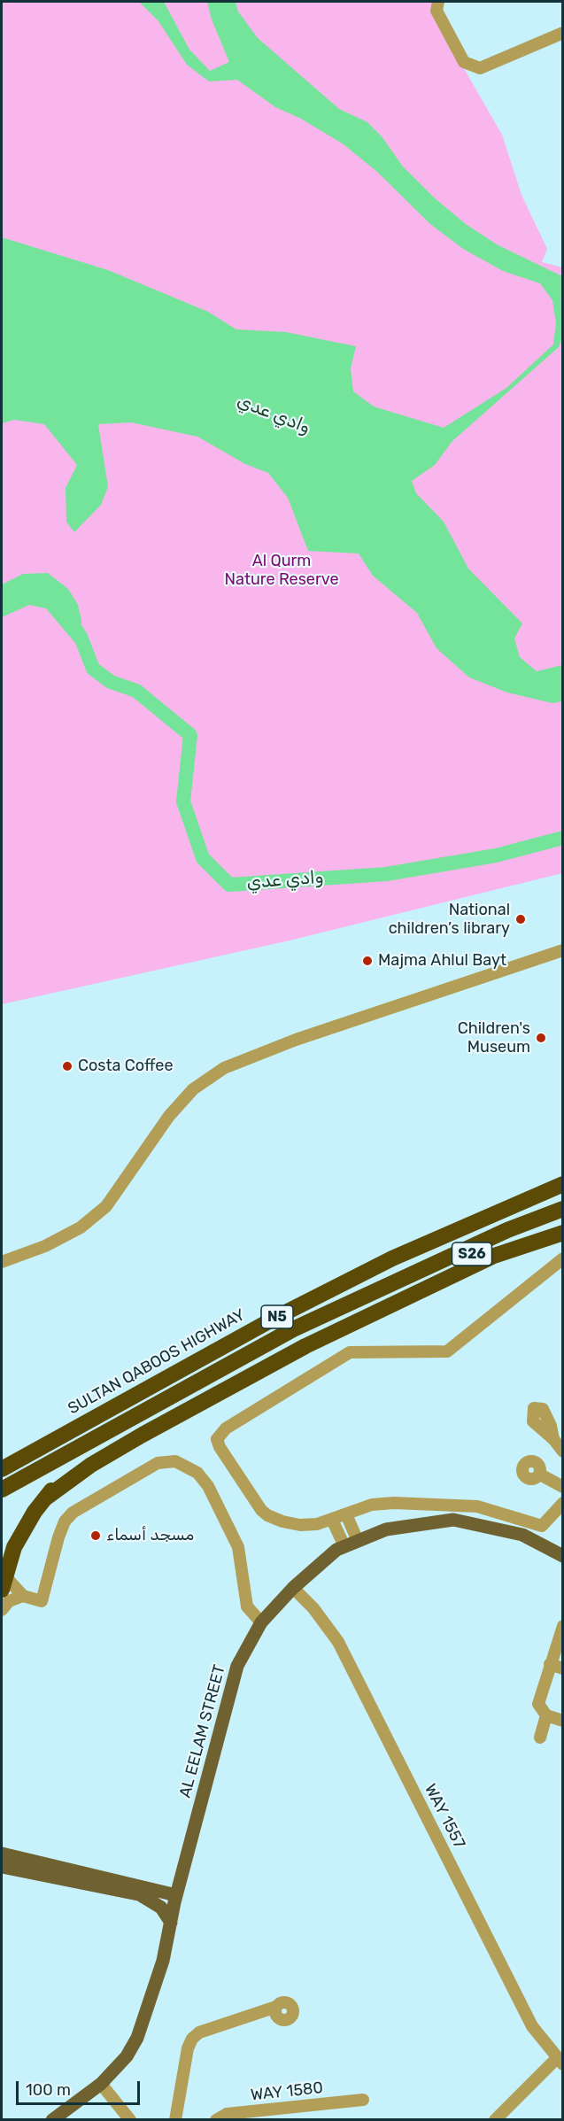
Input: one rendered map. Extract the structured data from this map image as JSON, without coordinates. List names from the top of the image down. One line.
{"streets":{"highway":["S26","N5","SULTAN QABOOS HIGHWAY"],"main road":["AL EELAM STREET"],"street":["WAY 1557","WAY 1580"]},"crossings":[["S26","N5"],["AL EELAM STREET","WAY 1557"]],"water":["وادي عدي"],"parks":["Al Qurm Nature Reserve"],"places":["National children’s library","Majma Ahlul Bayt","Children's Museum","Costa Coffee","مسجد أسماء"],"scale_bar":"100 m"}
